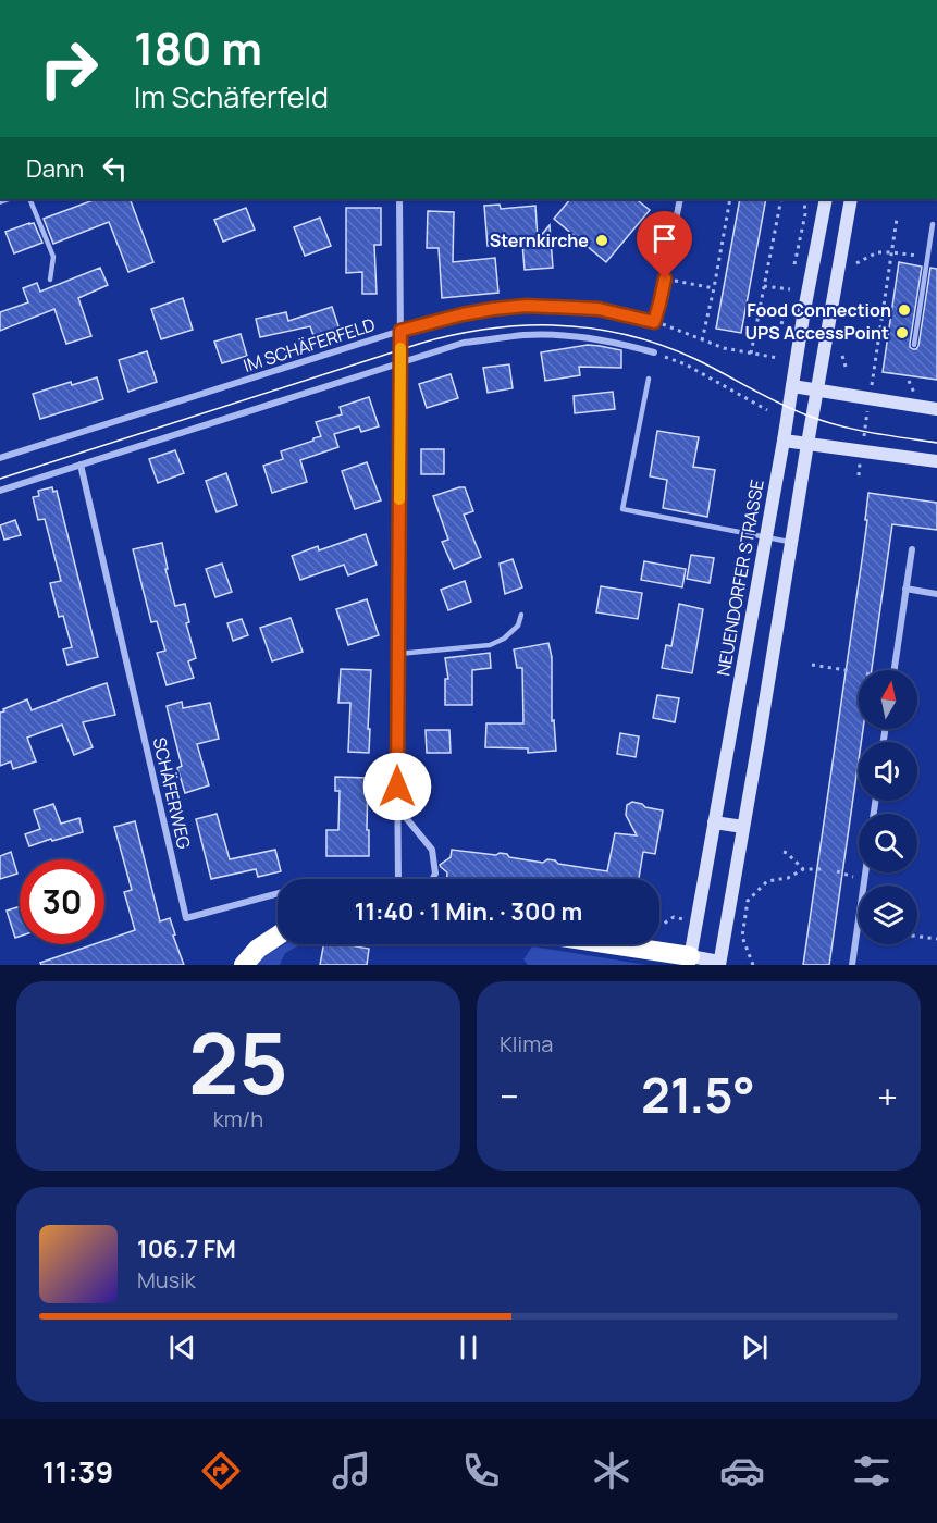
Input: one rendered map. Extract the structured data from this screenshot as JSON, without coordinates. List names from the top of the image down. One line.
{"streets":{"street":["IM SCHÄFERFELD","NEUENDORFER STRASSE","SCHÄFERWEG"]},"places":["Sternkirche","Food Connection","UPS AccessPoint"],"north":"top","page":{"turn":["180 m","Im Schäferfeld"],"then":"Dann","limit":"30","trip":"11:40 · 1 Min. · 300 m","tile":[["25","km/h"],"Klima"],"heat":["−","21.5°","+"],"song":["106.7 FM","Musik"],"tabs":"11:39"}}
